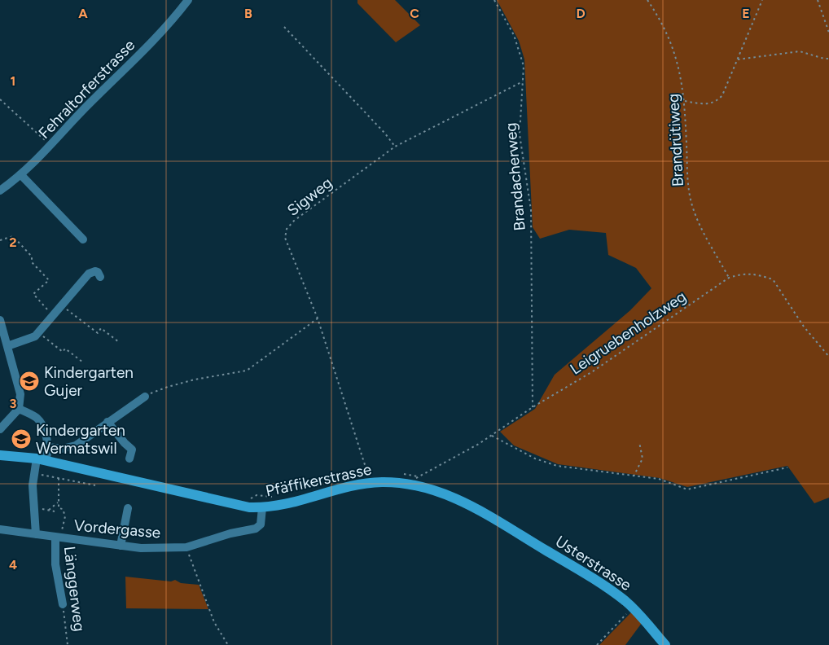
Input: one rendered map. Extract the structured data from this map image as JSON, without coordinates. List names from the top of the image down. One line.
{"streets":{"main road":["Pfäffikerstrasse","Usterstrasse"],"street":["Fehraltorferstrasse","Vordergasse","Länggerweg"],"path":["Brandrütiweg","Brandacherweg","Sigweg","Leigruebenholzweg"]},"crossings":[["Brandrütiweg","Leigruebenholzweg"],["Brandacherweg","Sigweg"],["Brandacherweg","Leigruebenholzweg"],["Pfäffikerstrasse","Vordergasse"],["Pfäffikerstrasse","Usterstrasse"],["Vordergasse","Länggerweg"]],"places":{"school or university":["Kindergarten Gujer","Kindergarten Wermatswil"]},"grid":{"columns":["A","B","C","D","E"],"rows":["1","2","3","4"]}}
